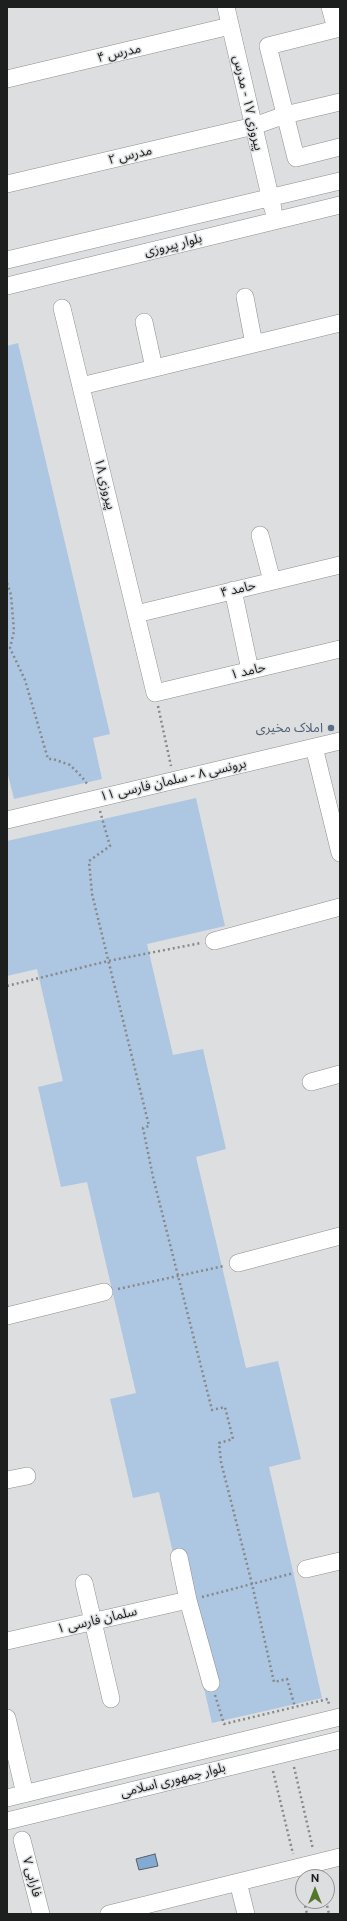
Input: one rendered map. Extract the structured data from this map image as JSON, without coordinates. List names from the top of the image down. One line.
{"streets":{"street":["مدرس ۴","پیروزی ۱۷ - مدرس","مدرس ۲","بلوار پیروزی","پیروزی ۱۸","حامد ۴","حامد ۱","برونسی ۸ - سلمان فارسی ۱۱","سلمان فارسی ۱","بلوار جمهوری اسلامی","فارابی ۷"]},"crossings":[["مدرس ۴","پیروزی ۱۷ - مدرس"],["پیروزی ۱۷ - مدرس","مدرس ۲"],["پیروزی ۱۷ - مدرس","بلوار پیروزی"],["پیروزی ۱۸","حامد ۴"],["پیروزی ۱۸","حامد ۱"]],"places":["املاک مخیری"],"north":"top"}
